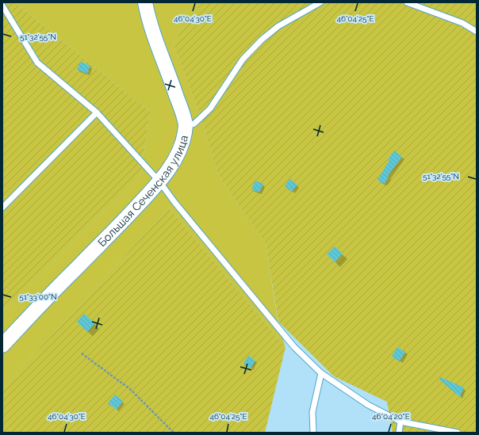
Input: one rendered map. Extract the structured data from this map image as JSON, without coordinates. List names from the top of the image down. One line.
{"streets":{"street":["Большая Сеченская улица"]},"coordinates":["46°04'30\"E","46°04'25\"E","51°32'55\"N","51°33'00\"N","46°04'20\"E"]}
